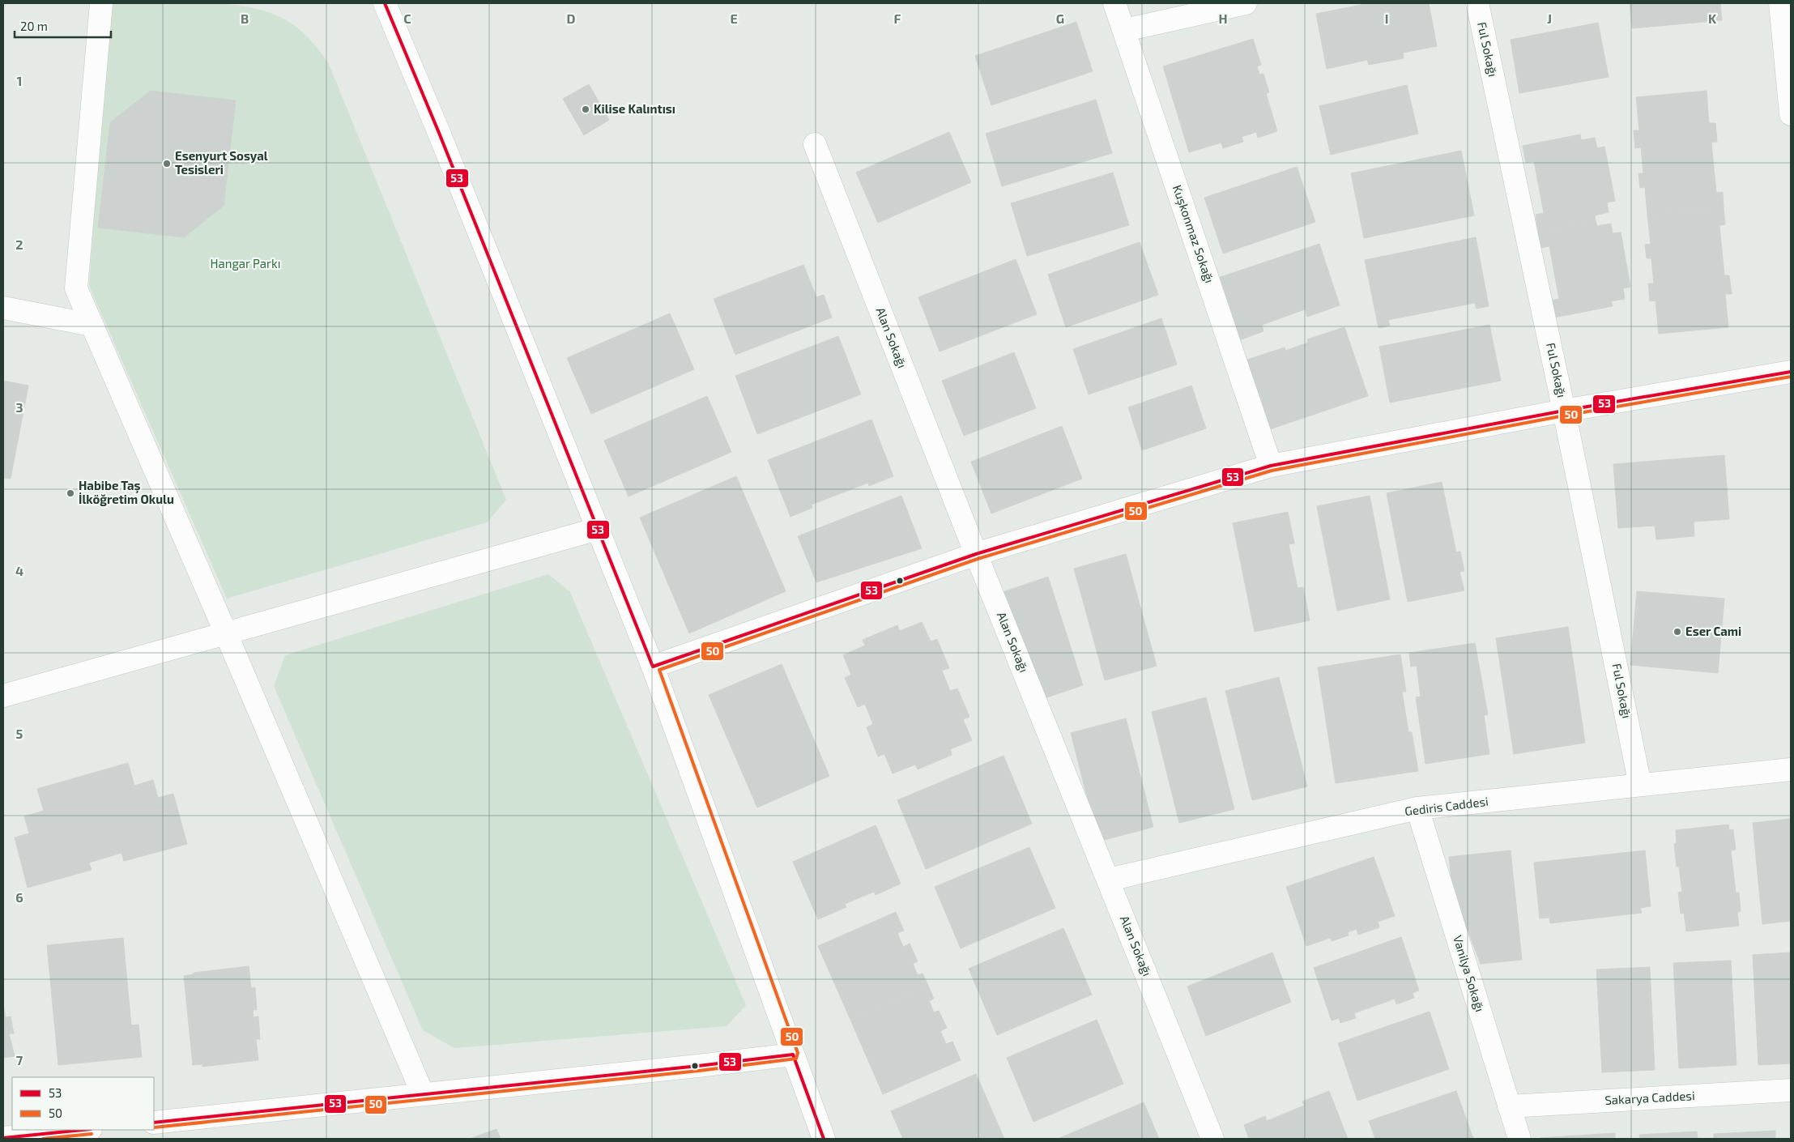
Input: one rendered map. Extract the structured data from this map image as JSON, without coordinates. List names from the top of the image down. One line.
{"streets":{"street":["Ful Sokağı","Kuşkonmaz Sokağı","Alan Sokağı","Gediris Caddesi","Vanilya Sokağı","Sakarya Caddesi"]},"crossings":[["Ful Sokağı","Gediris Caddesi"],["Alan Sokağı","Gediris Caddesi"],["Gediris Caddesi","Vanilya Sokağı"],["Vanilya Sokağı","Sakarya Caddesi"]],"parks":["Hangar Parkı"],"places":["Kilise Kalıntısı","Esenyurt Sosyal Tesisleri","Habibe Taş İlköğretim Okulu","Eser Cami"],"lines":["transit line 53","transit line 50"],"legend":["53","50"],"scale_bar":"20 m","grid":{"columns":["B","C","D","E","F","G","H","I","J","K"],"rows":["1","2","3","4","5","6","7"]}}
